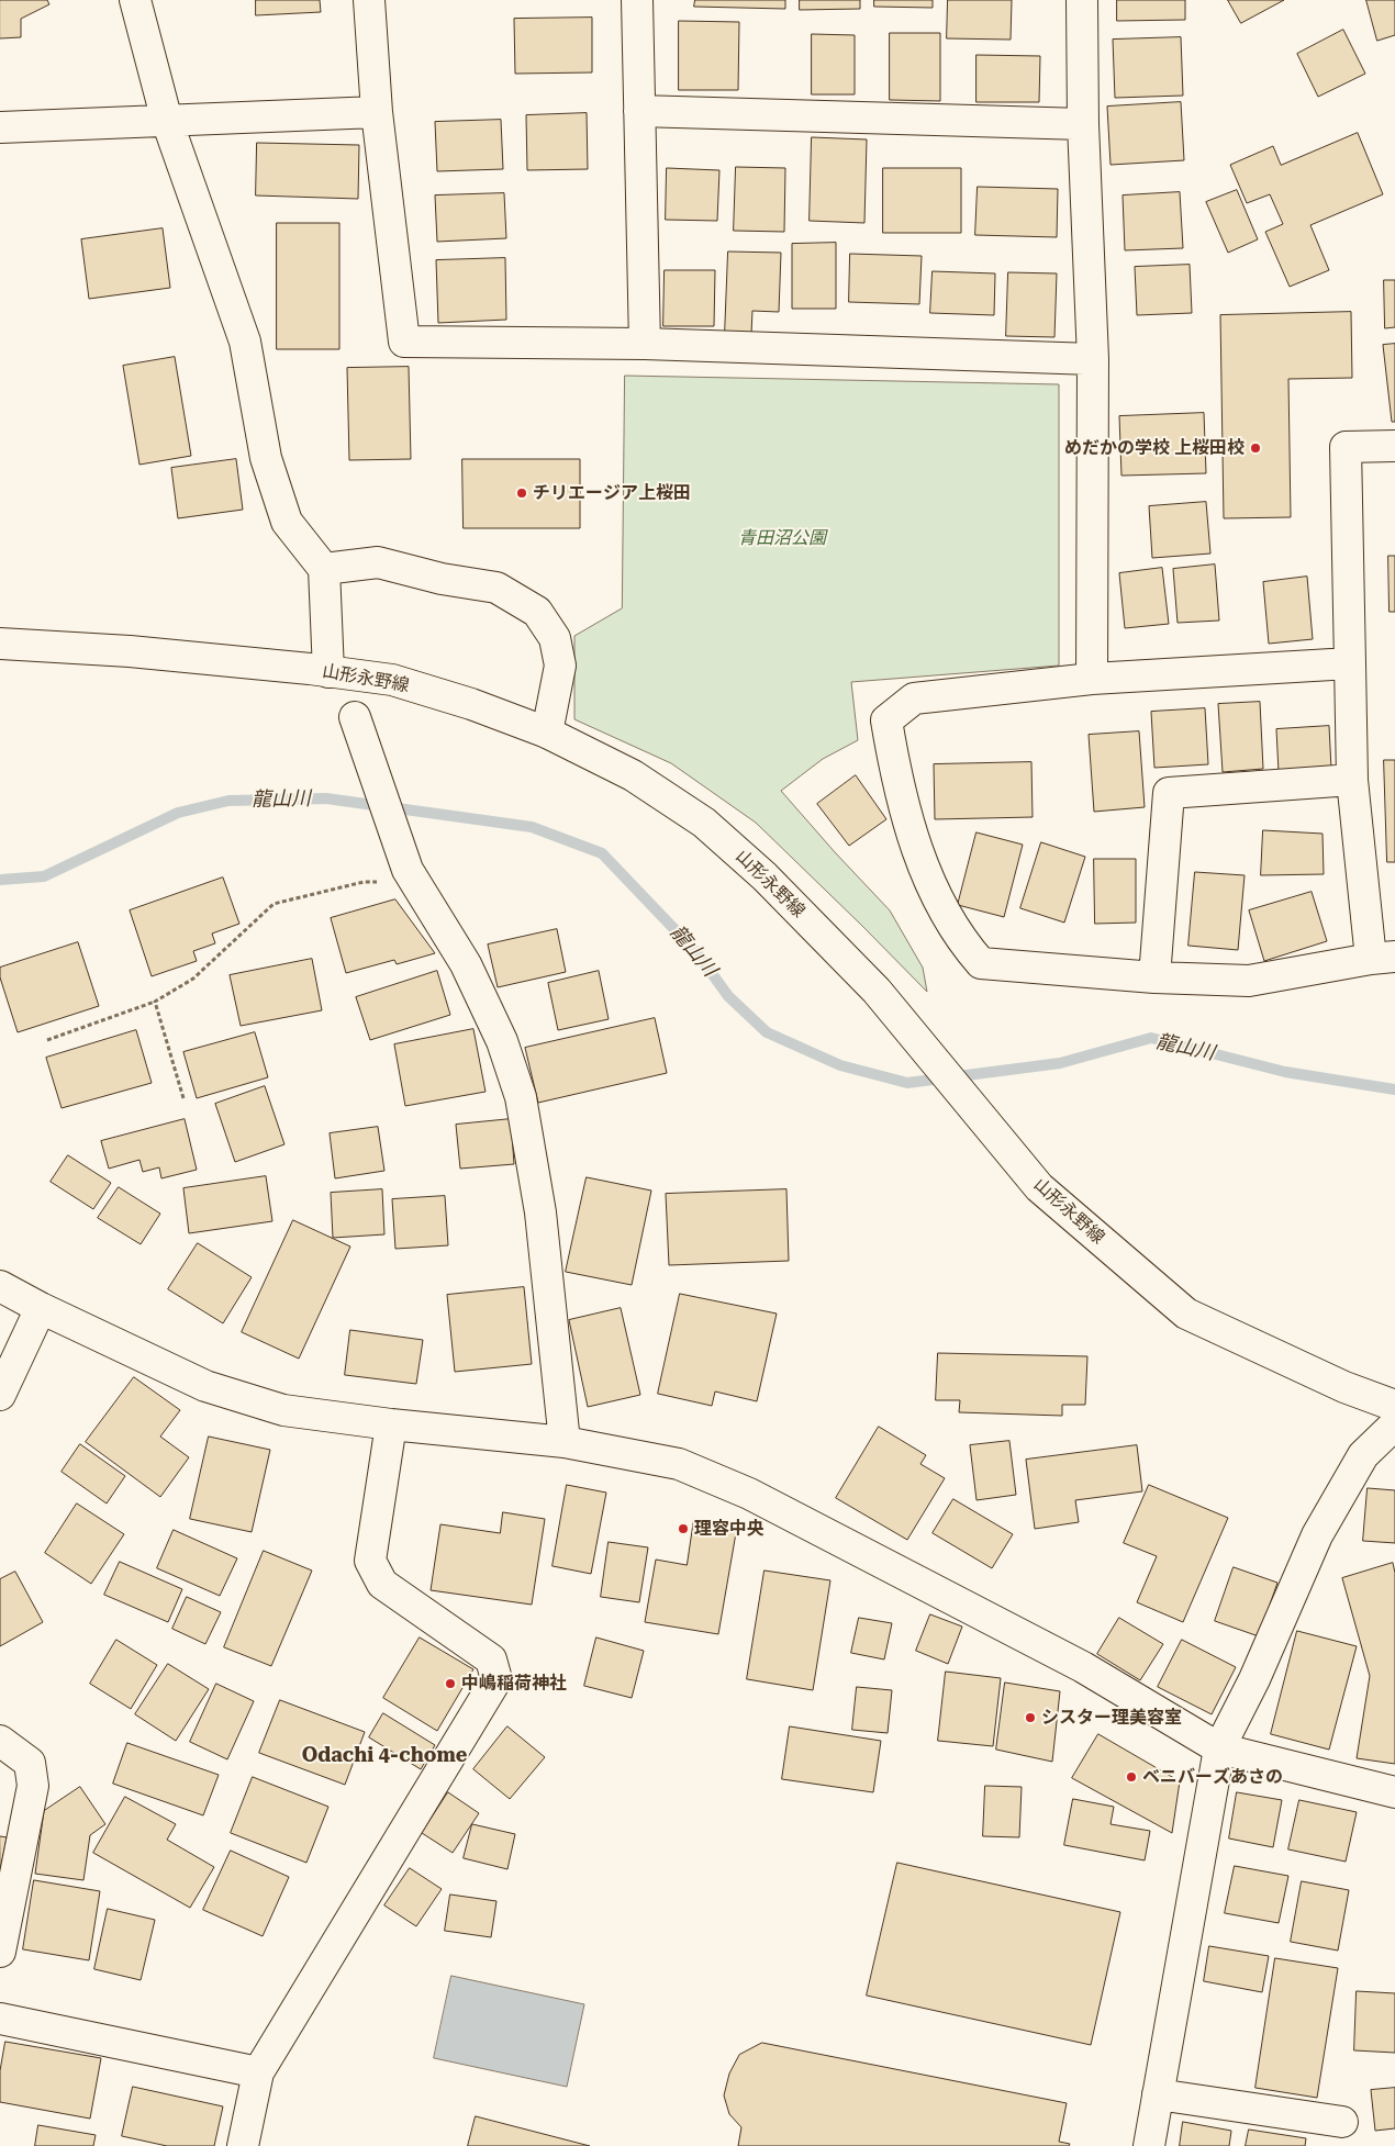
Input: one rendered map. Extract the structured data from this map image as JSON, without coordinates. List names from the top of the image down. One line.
{"streets":{"main road":["山形永野線"]},"districts":["Odachi 4-chome"],"water":["龍山川"],"parks":["青田沼公園"],"places":["めだかの学校 上桜田校","チリエージア上桜田","理容中央","中嶋稲荷神社","シスター理美容室","ベニバーズあさの"]}
